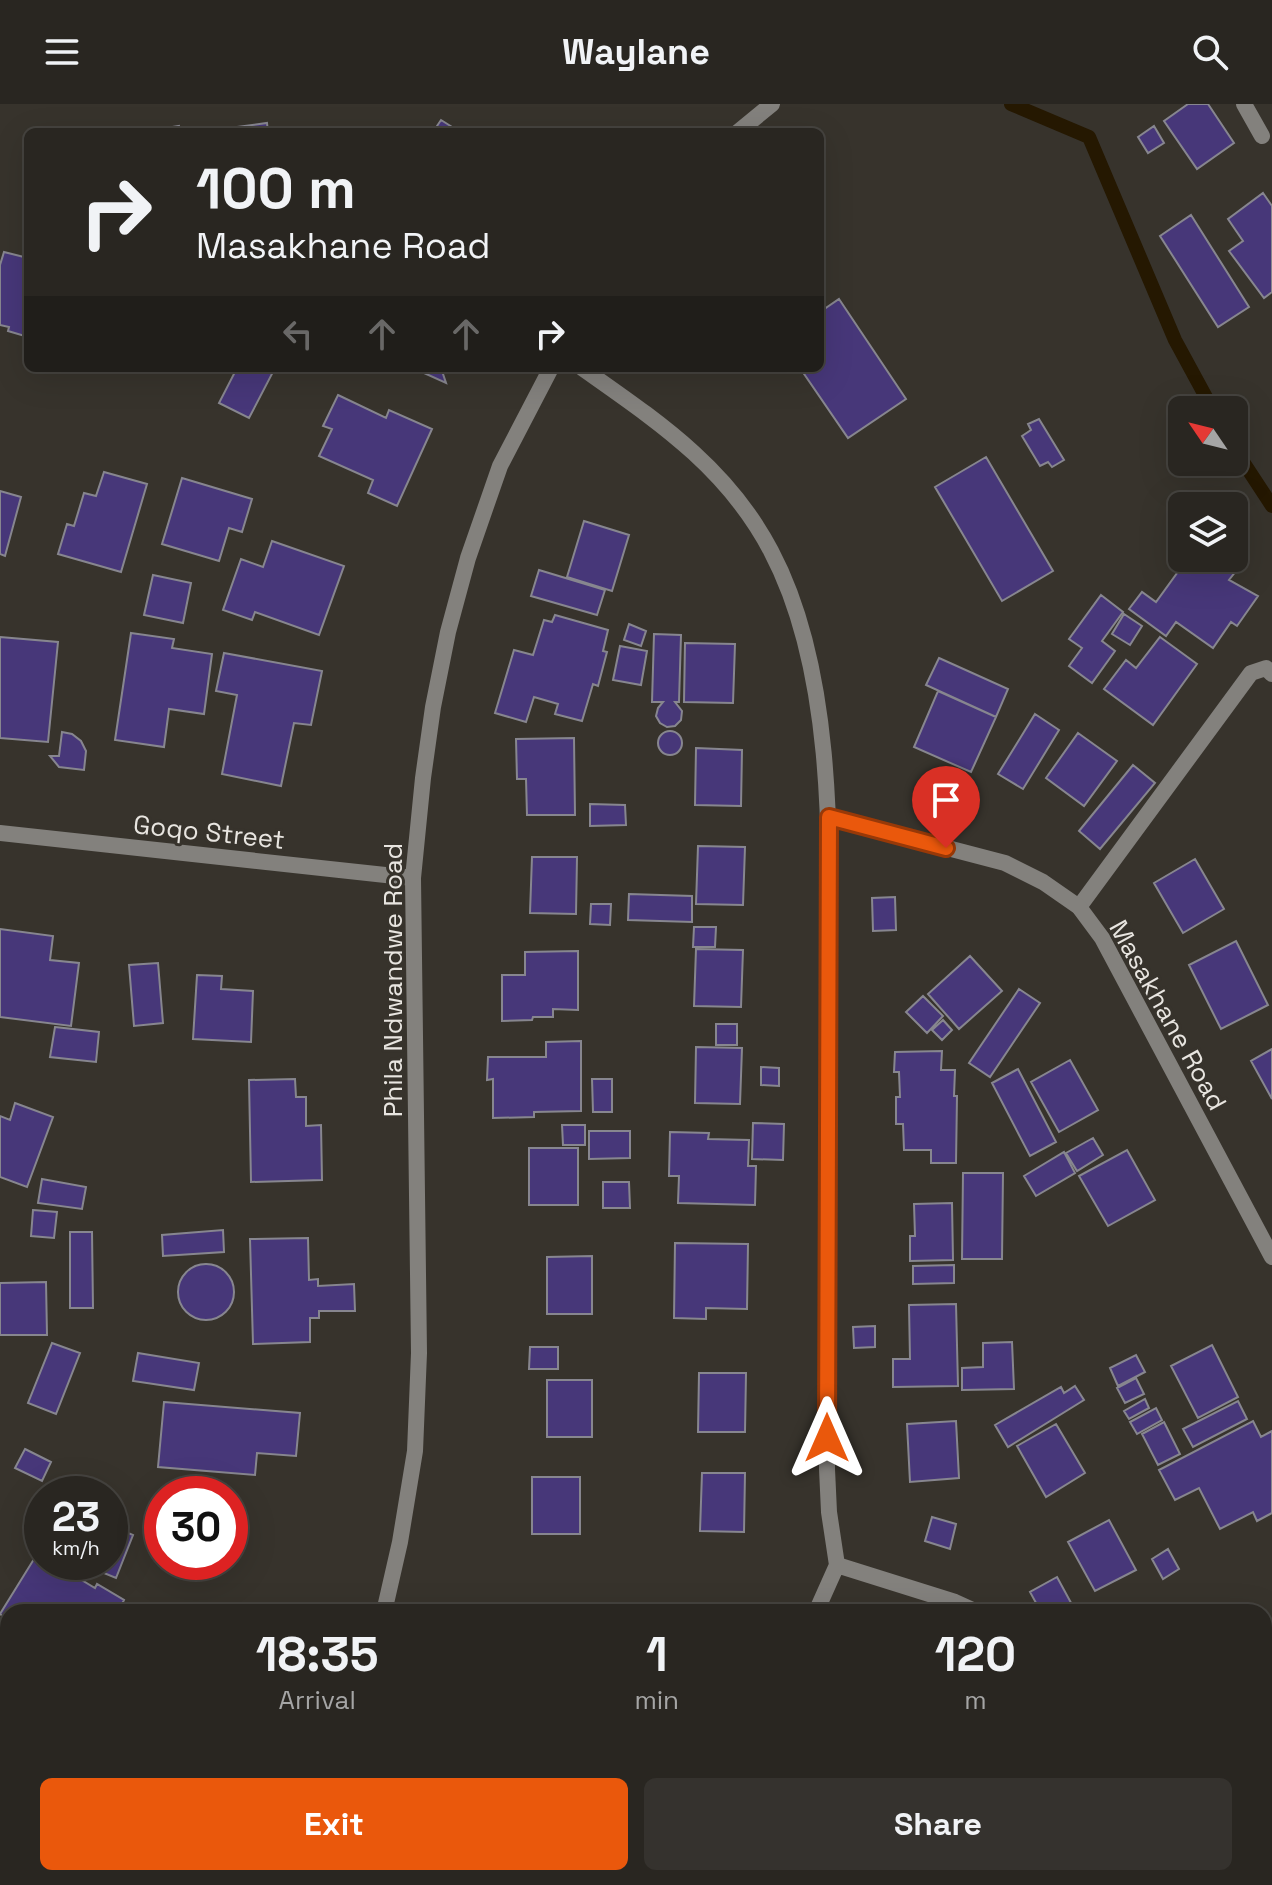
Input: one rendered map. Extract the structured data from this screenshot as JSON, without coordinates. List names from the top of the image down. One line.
{"streets":{"street":["Goqo Street","Phila Ndwandwe Road","Masakhane Road"]},"crossings":[["Goqo Street","Phila Ndwandwe Road"]],"north":"top left","page":{"header":"Waylane","turn":["100 m","Masakhane Road"],"speed":"23 km/h","limit":"30","eta":["18:35","Arrival","1","min","120","m"],"buttons":["Exit","Share"]}}
